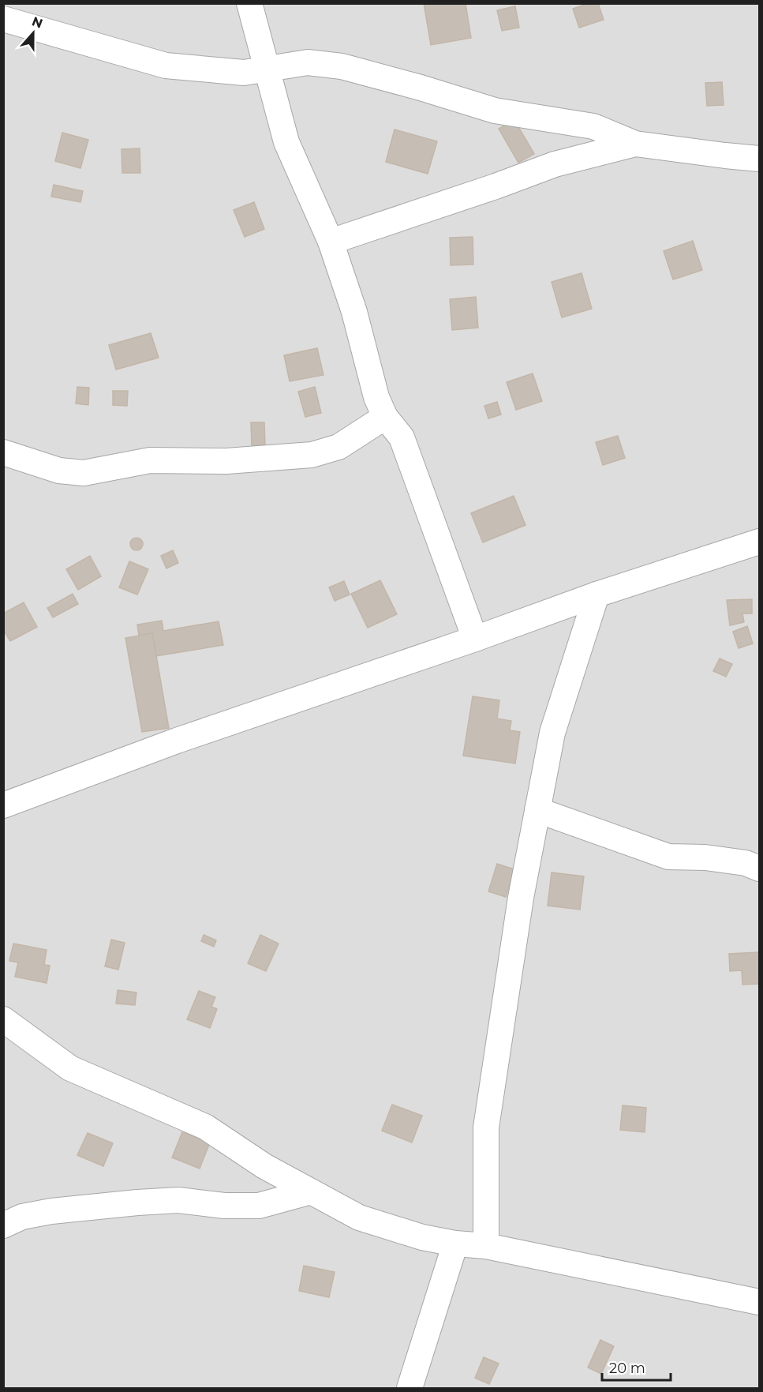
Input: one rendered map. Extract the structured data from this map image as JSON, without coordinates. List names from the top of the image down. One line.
{"scale_bar":"20 m","north":"top"}
